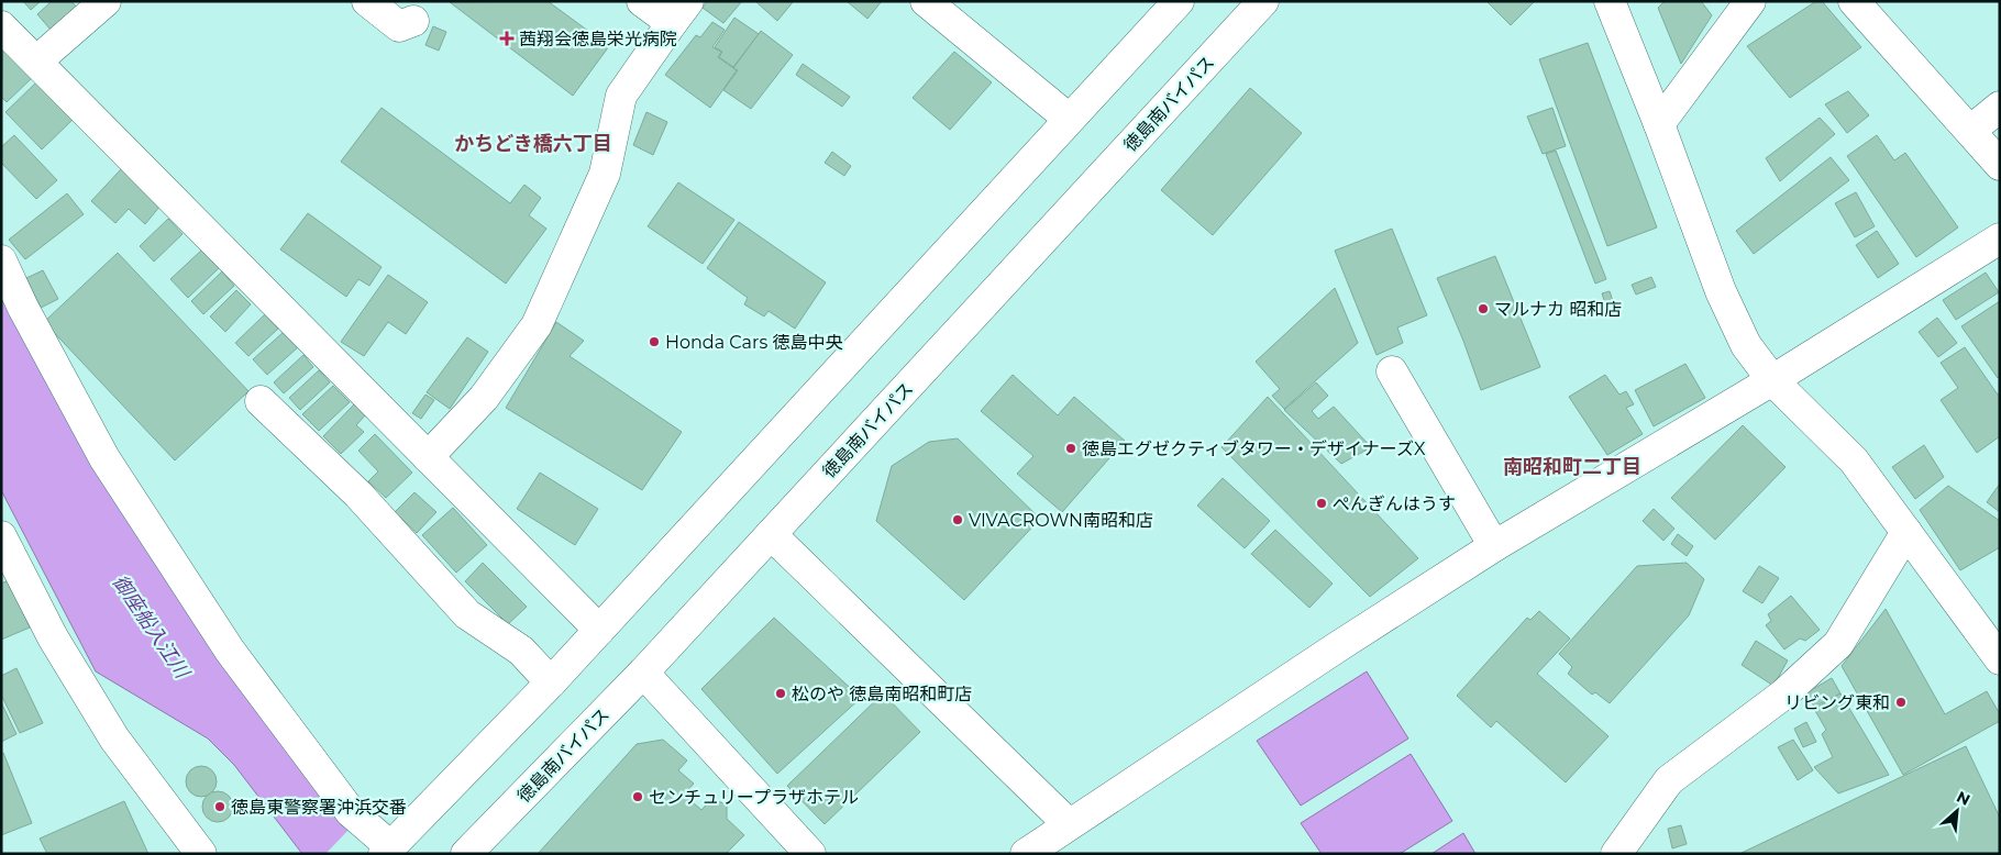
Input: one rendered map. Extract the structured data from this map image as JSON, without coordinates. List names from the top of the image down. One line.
{"streets":{"main road":["徳島南バイパス"]},"districts":["かちどき橋六丁目","南昭和町二丁目"],"water":["御座船入江川"],"places":{"health":["茜翔会徳島栄光病院"],"other":["マルナカ 昭和店","Honda Cars 徳島中央","徳島エグゼクティブタワー・デザイナーズX","ぺんぎんはうす","VIVACROWN南昭和店","松のや 徳島南昭和町店","リビング東和","センチュリープラザホテル","徳島東警察署沖浜交番"]},"north":"top right"}
